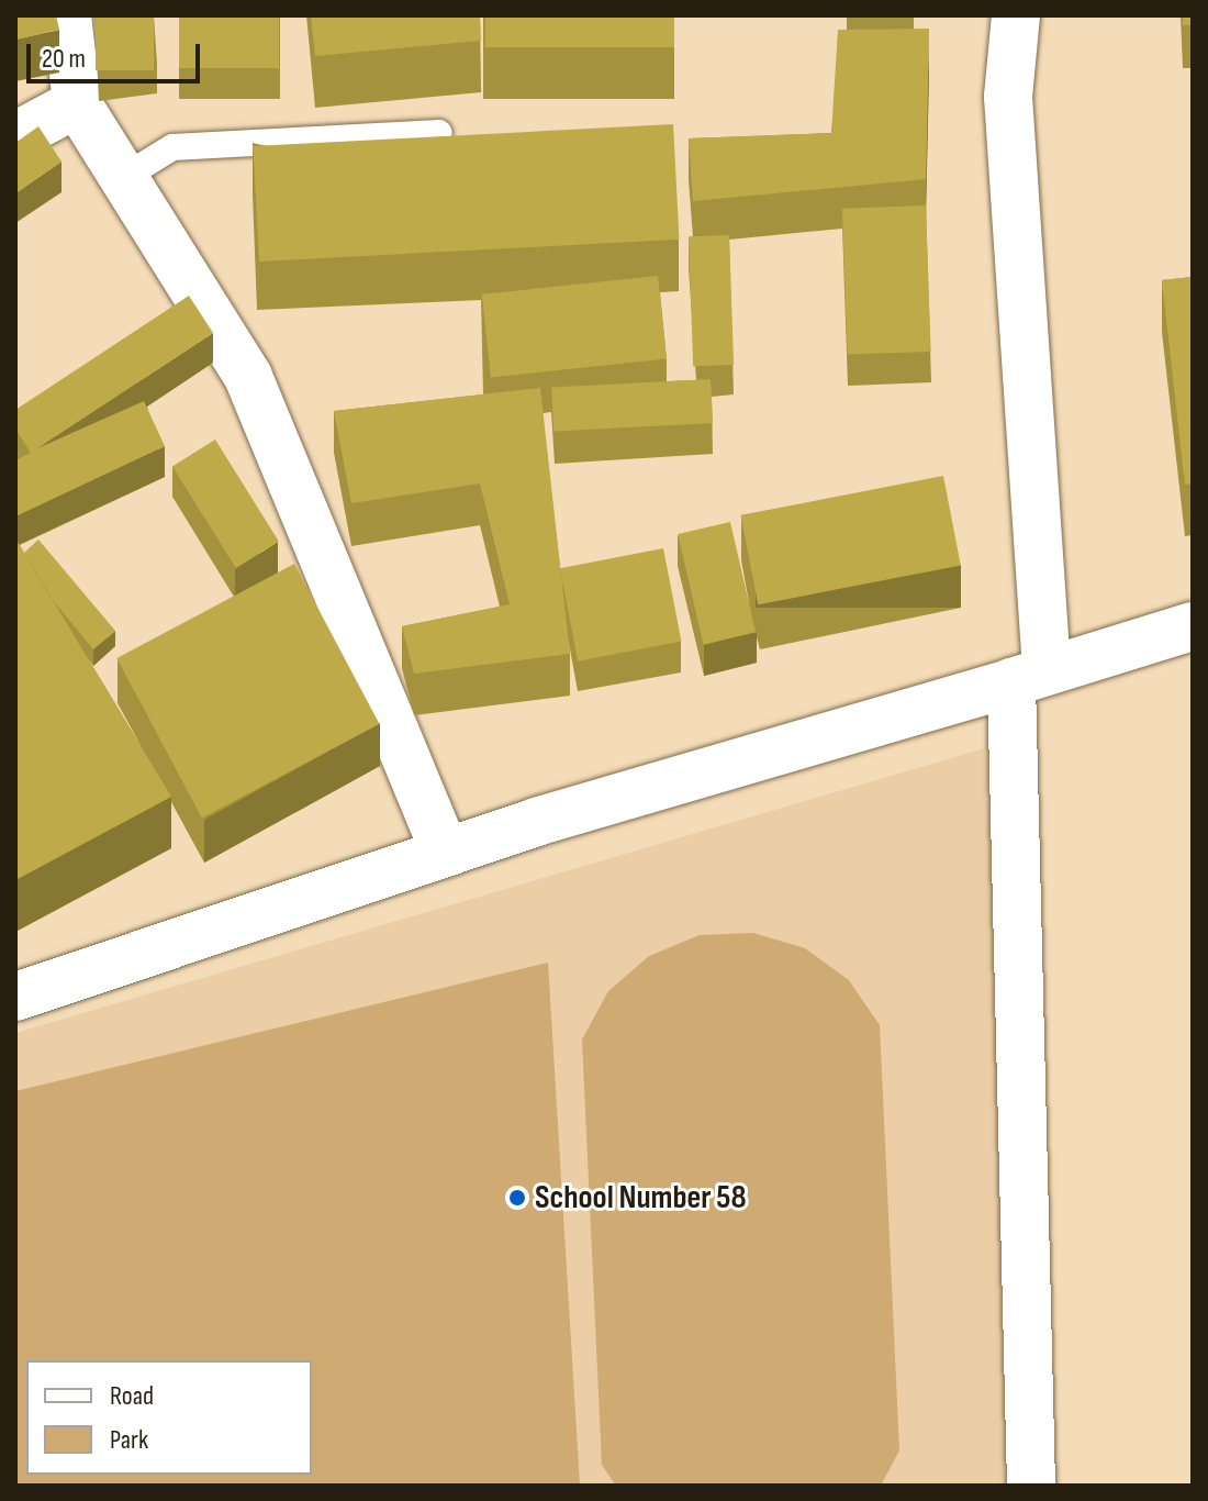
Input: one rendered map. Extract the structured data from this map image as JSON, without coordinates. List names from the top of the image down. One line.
{"places":["School Number 58"],"legend":["Road","Park"],"scale_bar":"20 m"}
